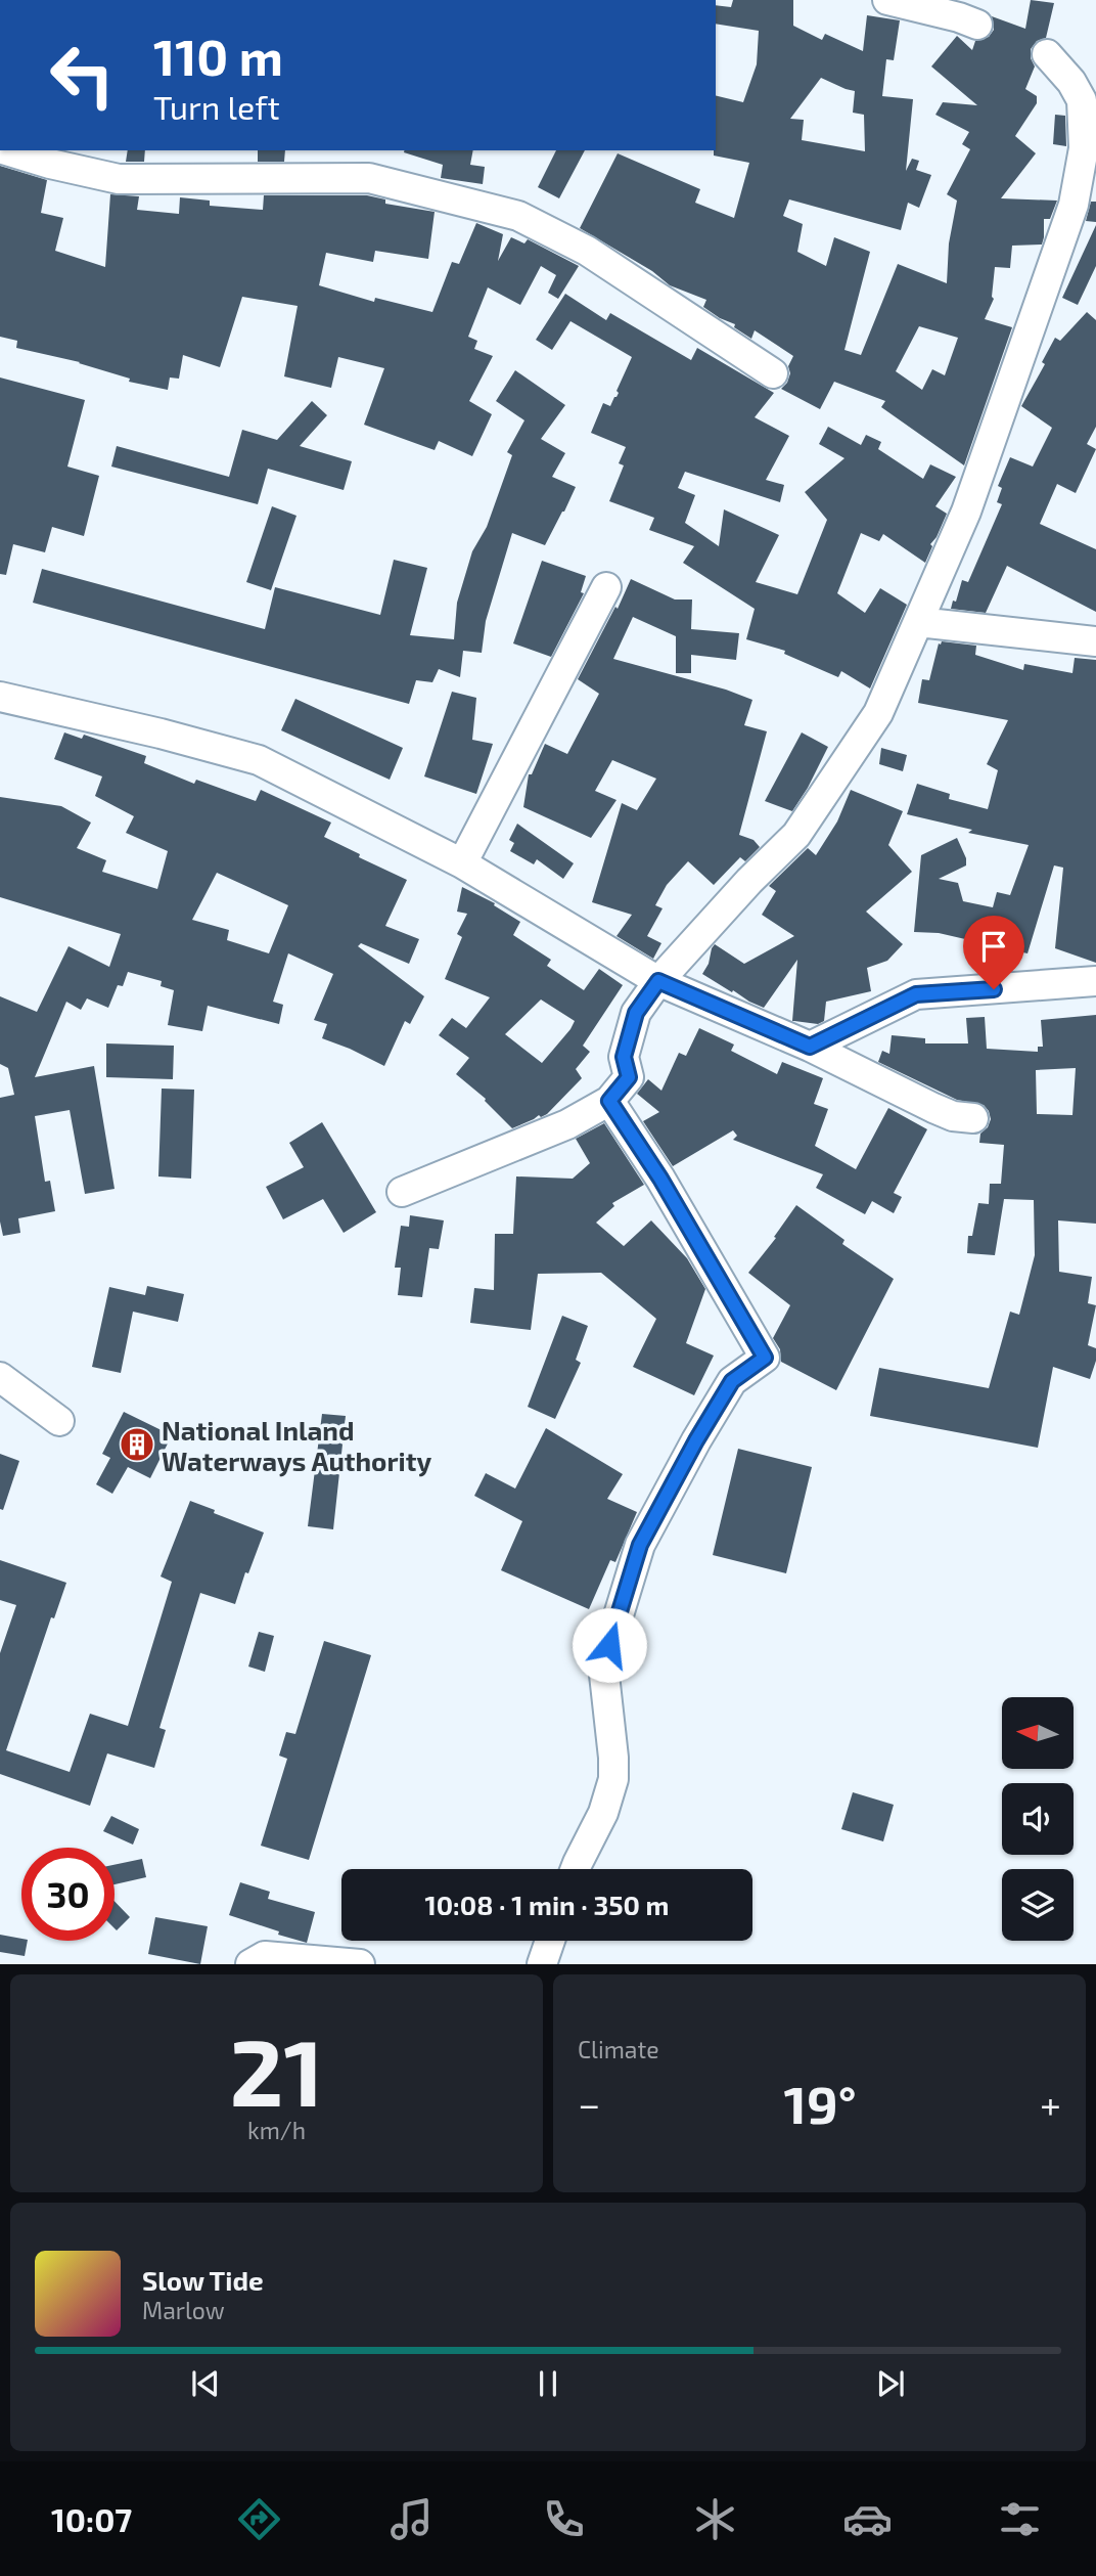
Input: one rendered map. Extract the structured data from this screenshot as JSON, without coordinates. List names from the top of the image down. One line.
{"places":{"building":["National Inland Waterways Authority"]},"north":"left","page":{"turn":["110 m","Turn left"],"limit":"30","trip":"10:08 · 1 min · 350 m","tile":[["21","km/h"],"Climate"],"heat":["−","19°","+"],"song":["Slow Tide","Marlow"],"tabs":"10:07"}}
